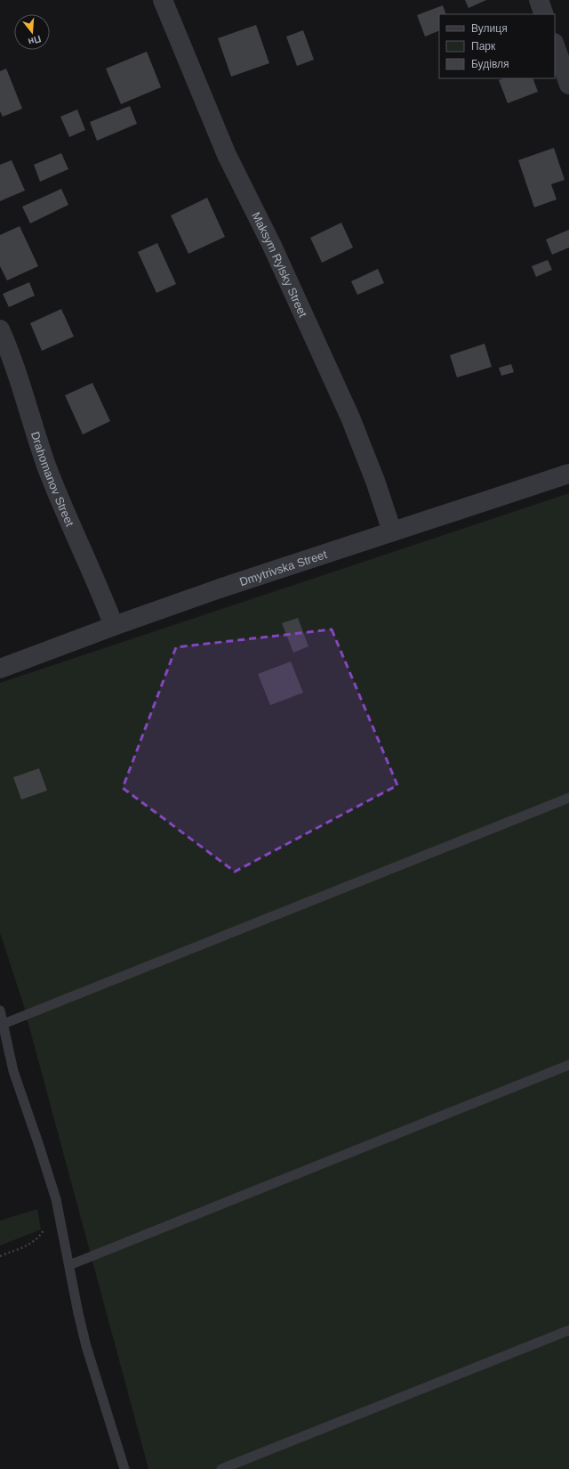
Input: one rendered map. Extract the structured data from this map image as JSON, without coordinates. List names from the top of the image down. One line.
{"streets":{"street":["Maksym Rylsky Street","Drahomanov Street","Dmytrivska Street"]},"crossings":[["Maksym Rylsky Street","Dmytrivska Street"],["Drahomanov Street","Dmytrivska Street"]],"legend":["Вулиця","Парк","Будівля"],"north":"bottom"}
